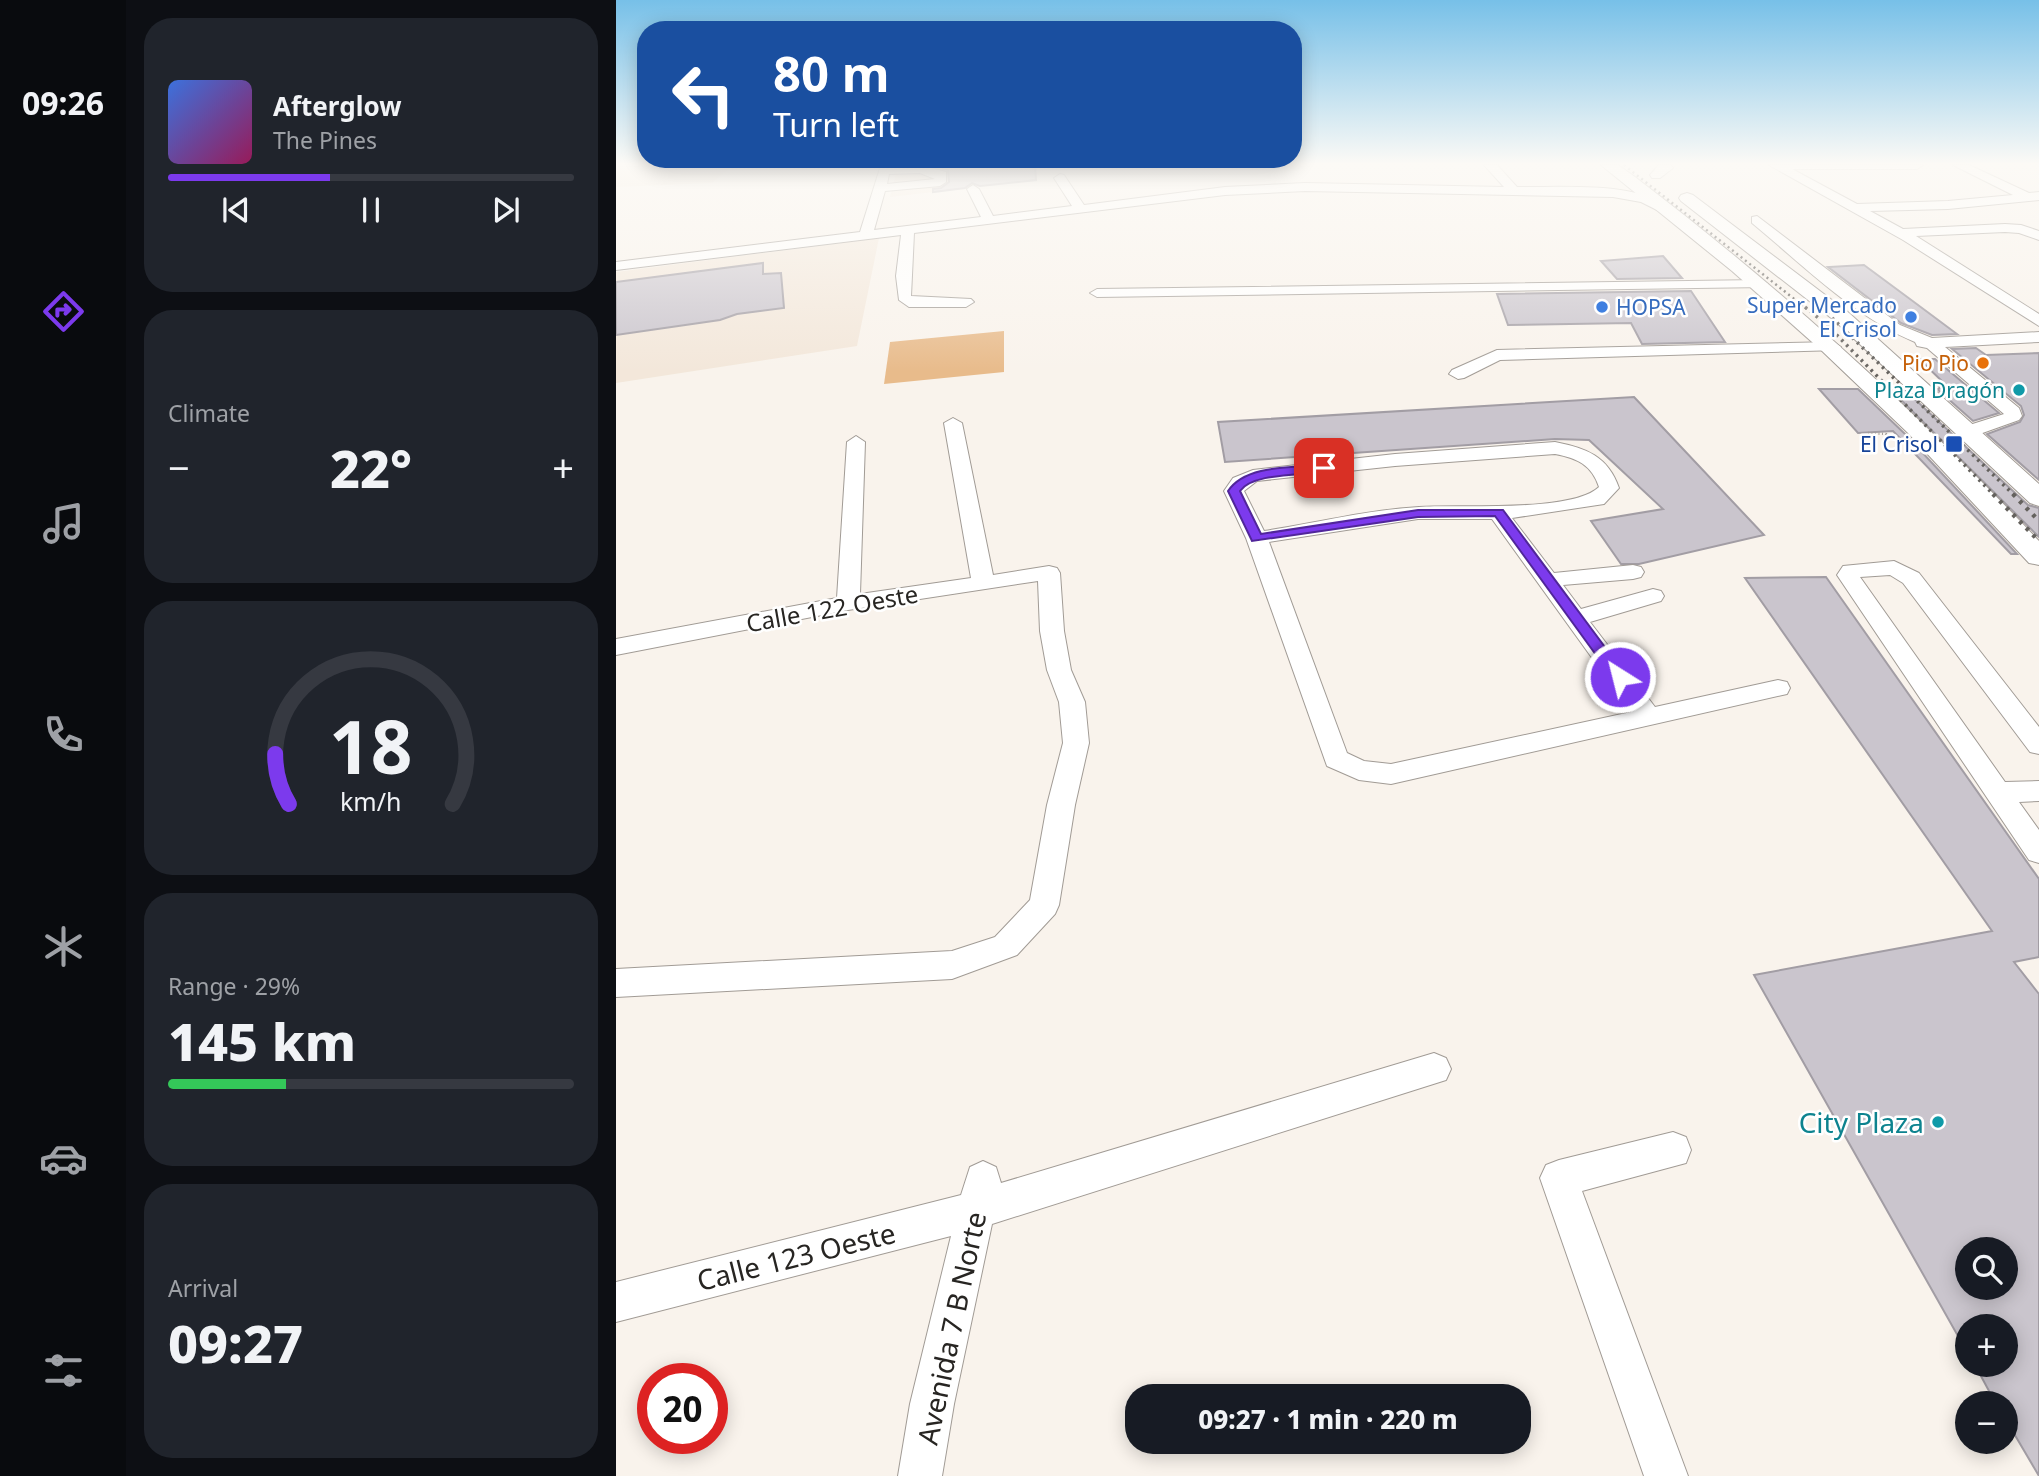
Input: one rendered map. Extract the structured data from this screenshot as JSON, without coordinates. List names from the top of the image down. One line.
{"streets":{"street":["Calle 122 Oeste","Calle 123 Oeste","Avenida 7 B Norte"]},"crossings":[["Calle 123 Oeste","Avenida 7 B Norte"]],"places":{"other":["HOPSA","Super Mercado El Crisol","Pio Pio","Plaza Dragón","City Plaza"],"transit":["El Crisol"]},"page":{"tabs":"09:26","turn":["80 m","Turn left"],"song":["Afterglow","The Pines"],"tile":["Climate",["Range · 29%","145 km"],["Arrival","09:27"]],"heat":["−","22°","+"],"map_buttons":["+","−"],"limit":"20","trip":"09:27 · 1 min · 220 m","gauge":["18","km/h"]}}
